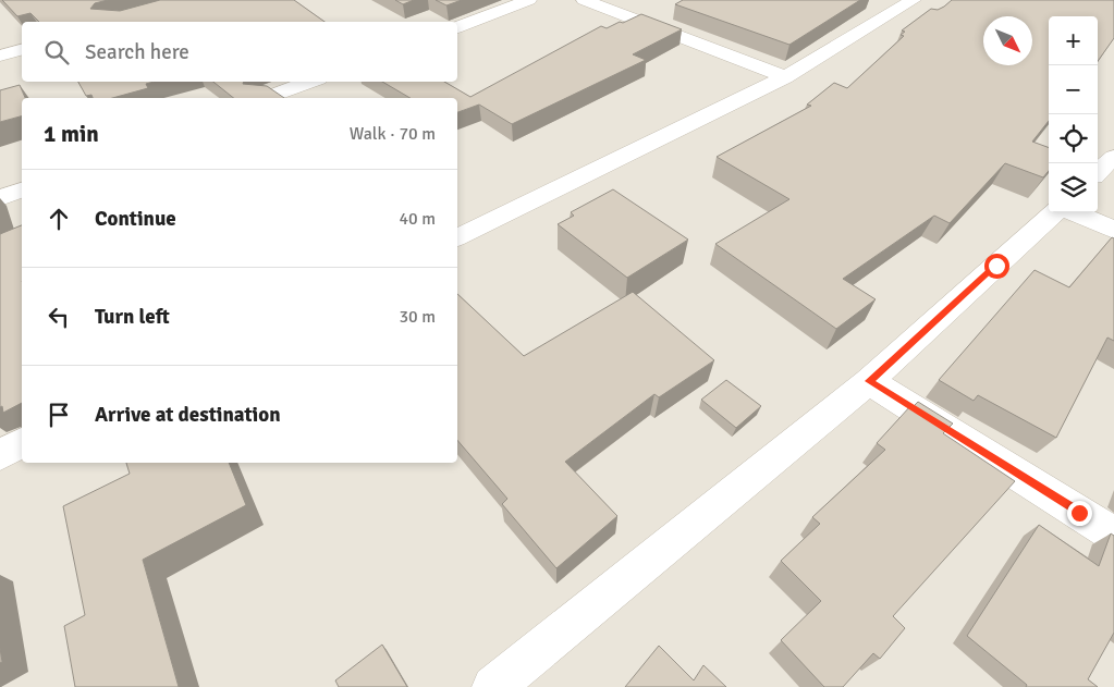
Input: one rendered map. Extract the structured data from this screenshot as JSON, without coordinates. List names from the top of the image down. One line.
{"north":"bottom right","page":{"map_buttons":["+","−"],"search":"Search here","heading":["1 min","Walk · 70 m"],"list":[["Continue","40 m"],["Turn left","30 m"],"Arrive at destination"]}}
